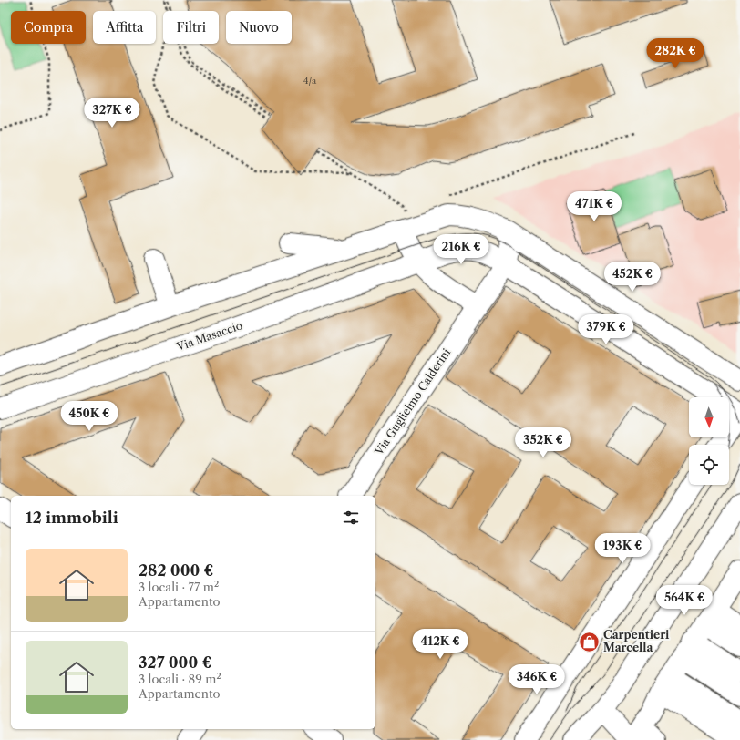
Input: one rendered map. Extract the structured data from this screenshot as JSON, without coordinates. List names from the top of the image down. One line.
{"streets":{"street":["Via Masaccio","Via Guglielmo Calderini"]},"crossings":[["Via Masaccio","Via Guglielmo Calderini"]],"places":{"shop":["Carpentieri Marcella"]},"house_numbers":["4/a"],"north":"bottom","page":{"chip":["Compra","Affitta","Filtri","Nuovo"],"price":["282K €","327K €","471K €","216K €","452K €","379K €","450K €","352K €","193K €","564K €","412K €","346K €"],"heading":"12 immobili","list":[{"name":"282 000 €","note":"3 locali · 77 m² · Appartamento"},{"name":"327 000 €","note":"3 locali · 89 m² · Appartamento"}]}}
